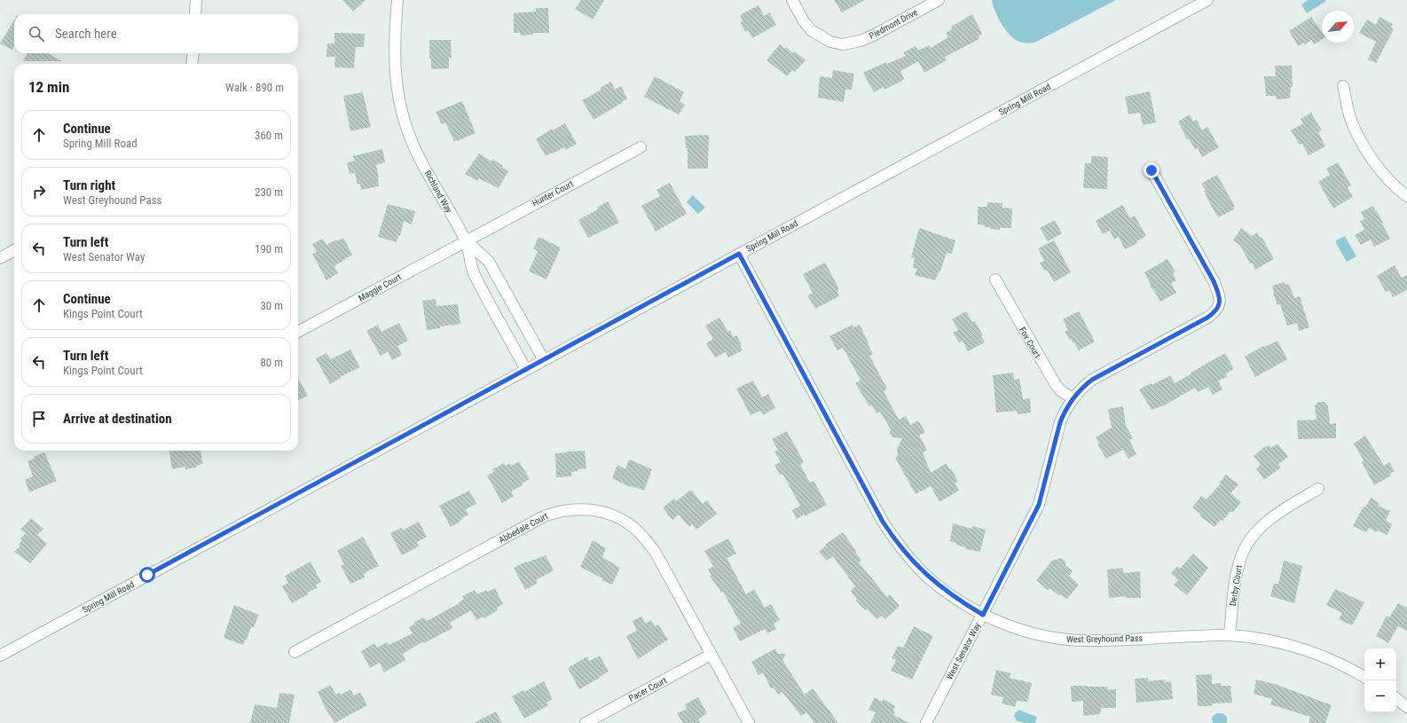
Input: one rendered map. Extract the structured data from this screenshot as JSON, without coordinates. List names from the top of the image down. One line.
{"streets":{"street":["Piedmont Drive","Spring Mill Road","Richland Way","Hunter Court","Maggie Court","Fox Court","Abbedale Court","Derby Court","West Greyhound Pass","West Senator Way","Pacer Court"]},"crossings":[["Spring Mill Road","Richland Way"],["Spring Mill Road","West Greyhound Pass"],["Richland Way","Hunter Court"],["Richland Way","Maggie Court"],["Hunter Court","Maggie Court"],["Fox Court","West Senator Way"],["Abbedale Court","Pacer Court"],["Derby Court","West Greyhound Pass"],["West Greyhound Pass","West Senator Way"]],"north":"top right","page":{"search":"Search here","heading":["12 min","Walk · 890 m"],"list":[["Continue","Spring Mill Road","360 m"],["Turn right","West Greyhound Pass","230 m"],["Turn left","West Senator Way","190 m"],["Continue","Kings Point Court","30 m"],["Turn left","Kings Point Court","80 m"],"Arrive at destination"],"map_buttons":["+","−"]}}
